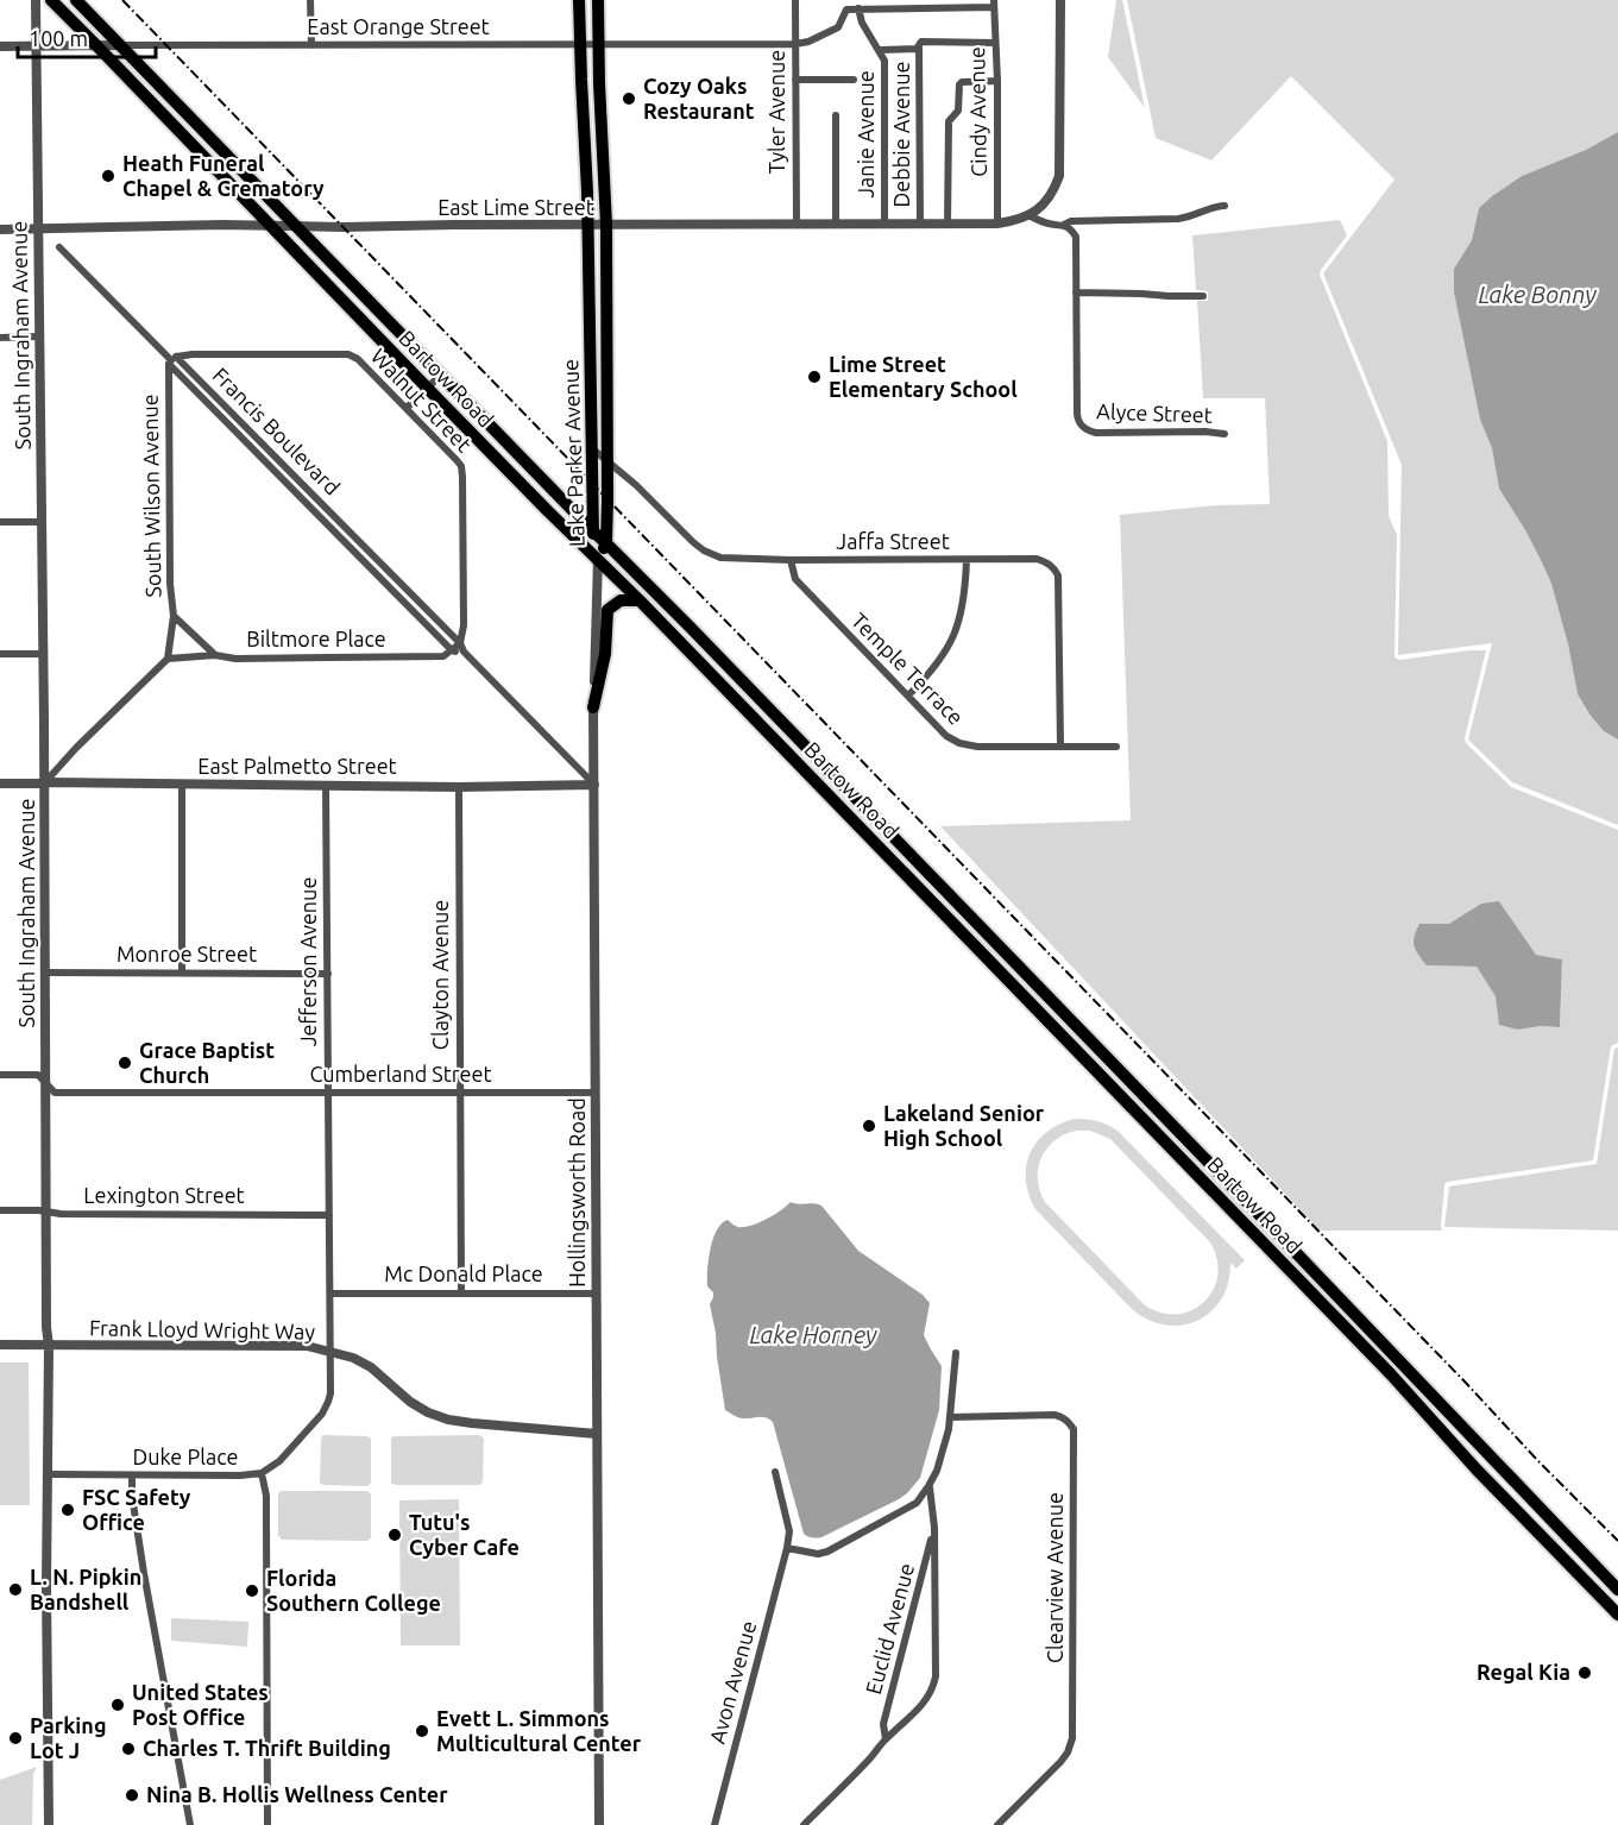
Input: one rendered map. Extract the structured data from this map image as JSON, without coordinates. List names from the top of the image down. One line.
{"streets":{"main road":["Bartow Road","Lake Parker Avenue"],"street":["East Orange Street","Tyler Avenue","Cindy Avenue","Janie Avenue","Debbie Avenue","East Lime Street","South Ingraham Avenue","Walnut Street","Alyce Street","Francis Boulevard","South Wilson Avenue","Jaffa Street","Biltmore Place","Temple Terrace","East Palmetto Street","Monroe Street","Jefferson Avenue","Clayton Avenue","Cumberland Street","Hollingsworth Road","Lexington Street","Mc Donald Place","Frank Lloyd Wright Way","Duke Place","Clearview Avenue","Euclid Avenue","Avon Avenue"]},"crossings":[["East Orange Street","Tyler Avenue"],["East Orange Street","Janie Avenue"],["East Orange Street","South Ingraham Avenue"],["East Orange Street","Bartow Road"],["East Orange Street","Lake Parker Avenue"],["Tyler Avenue","East Lime Street"],["Cindy Avenue","East Lime Street"],["Janie Avenue","East Lime Street"],["Debbie Avenue","East Lime Street"],["East Lime Street","South Ingraham Avenue"],["East Lime Street","Bartow Road"],["East Lime Street","Lake Parker Avenue"],["South Ingraham Avenue","East Palmetto Street"],["South Ingraham Avenue","Monroe Street"],["South Ingraham Avenue","Cumberland Street"],["South Ingraham Avenue","Lexington Street"],["South Ingraham Avenue","Frank Lloyd Wright Way"],["South Ingraham Avenue","Duke Place"],["Bartow Road","Lake Parker Avenue"],["Bartow Road","Hollingsworth Road"],["Walnut Street","Francis Boulevard"],["Walnut Street","South Wilson Avenue"],["Francis Boulevard","South Wilson Avenue"],["Francis Boulevard","Biltmore Place"],["Francis Boulevard","East Palmetto Street"],["Francis Boulevard","Hollingsworth Road"],["Lake Parker Avenue","Jaffa Street"],["Lake Parker Avenue","Hollingsworth Road"],["South Wilson Avenue","Biltmore Place"],["Jaffa Street","Temple Terrace"],["East Palmetto Street","Jefferson Avenue"],["East Palmetto Street","Clayton Avenue"],["East Palmetto Street","Hollingsworth Road"],["Monroe Street","Jefferson Avenue"],["Jefferson Avenue","Cumberland Street"],["Jefferson Avenue","Lexington Street"],["Jefferson Avenue","Mc Donald Place"],["Jefferson Avenue","Frank Lloyd Wright Way"],["Jefferson Avenue","Duke Place"],["Clayton Avenue","Cumberland Street"],["Clayton Avenue","Mc Donald Place"],["Cumberland Street","Hollingsworth Road"],["Hollingsworth Road","Mc Donald Place"],["Hollingsworth Road","Frank Lloyd Wright Way"],["Frank Lloyd Wright Way","Duke Place"]],"water":["Lake Bonny","Lake Horney"],"places":["Cozy Oaks Restaurant","Heath Funeral Chapel & Crematory","Lime Street Elementary School","Grace Baptist Church","Lakeland Senior High School","FSC Safety Office","Tutu's Cyber Cafe","L. N. Pipkin Bandshell","Florida Southern College","Regal Kia","United States Post Office","Evett L. Simmons Multicultural Center","Parking Lot J","Charles T. Thrift Building","Nina B. Hollis Wellness Center"],"scale_bar":"100 m"}
